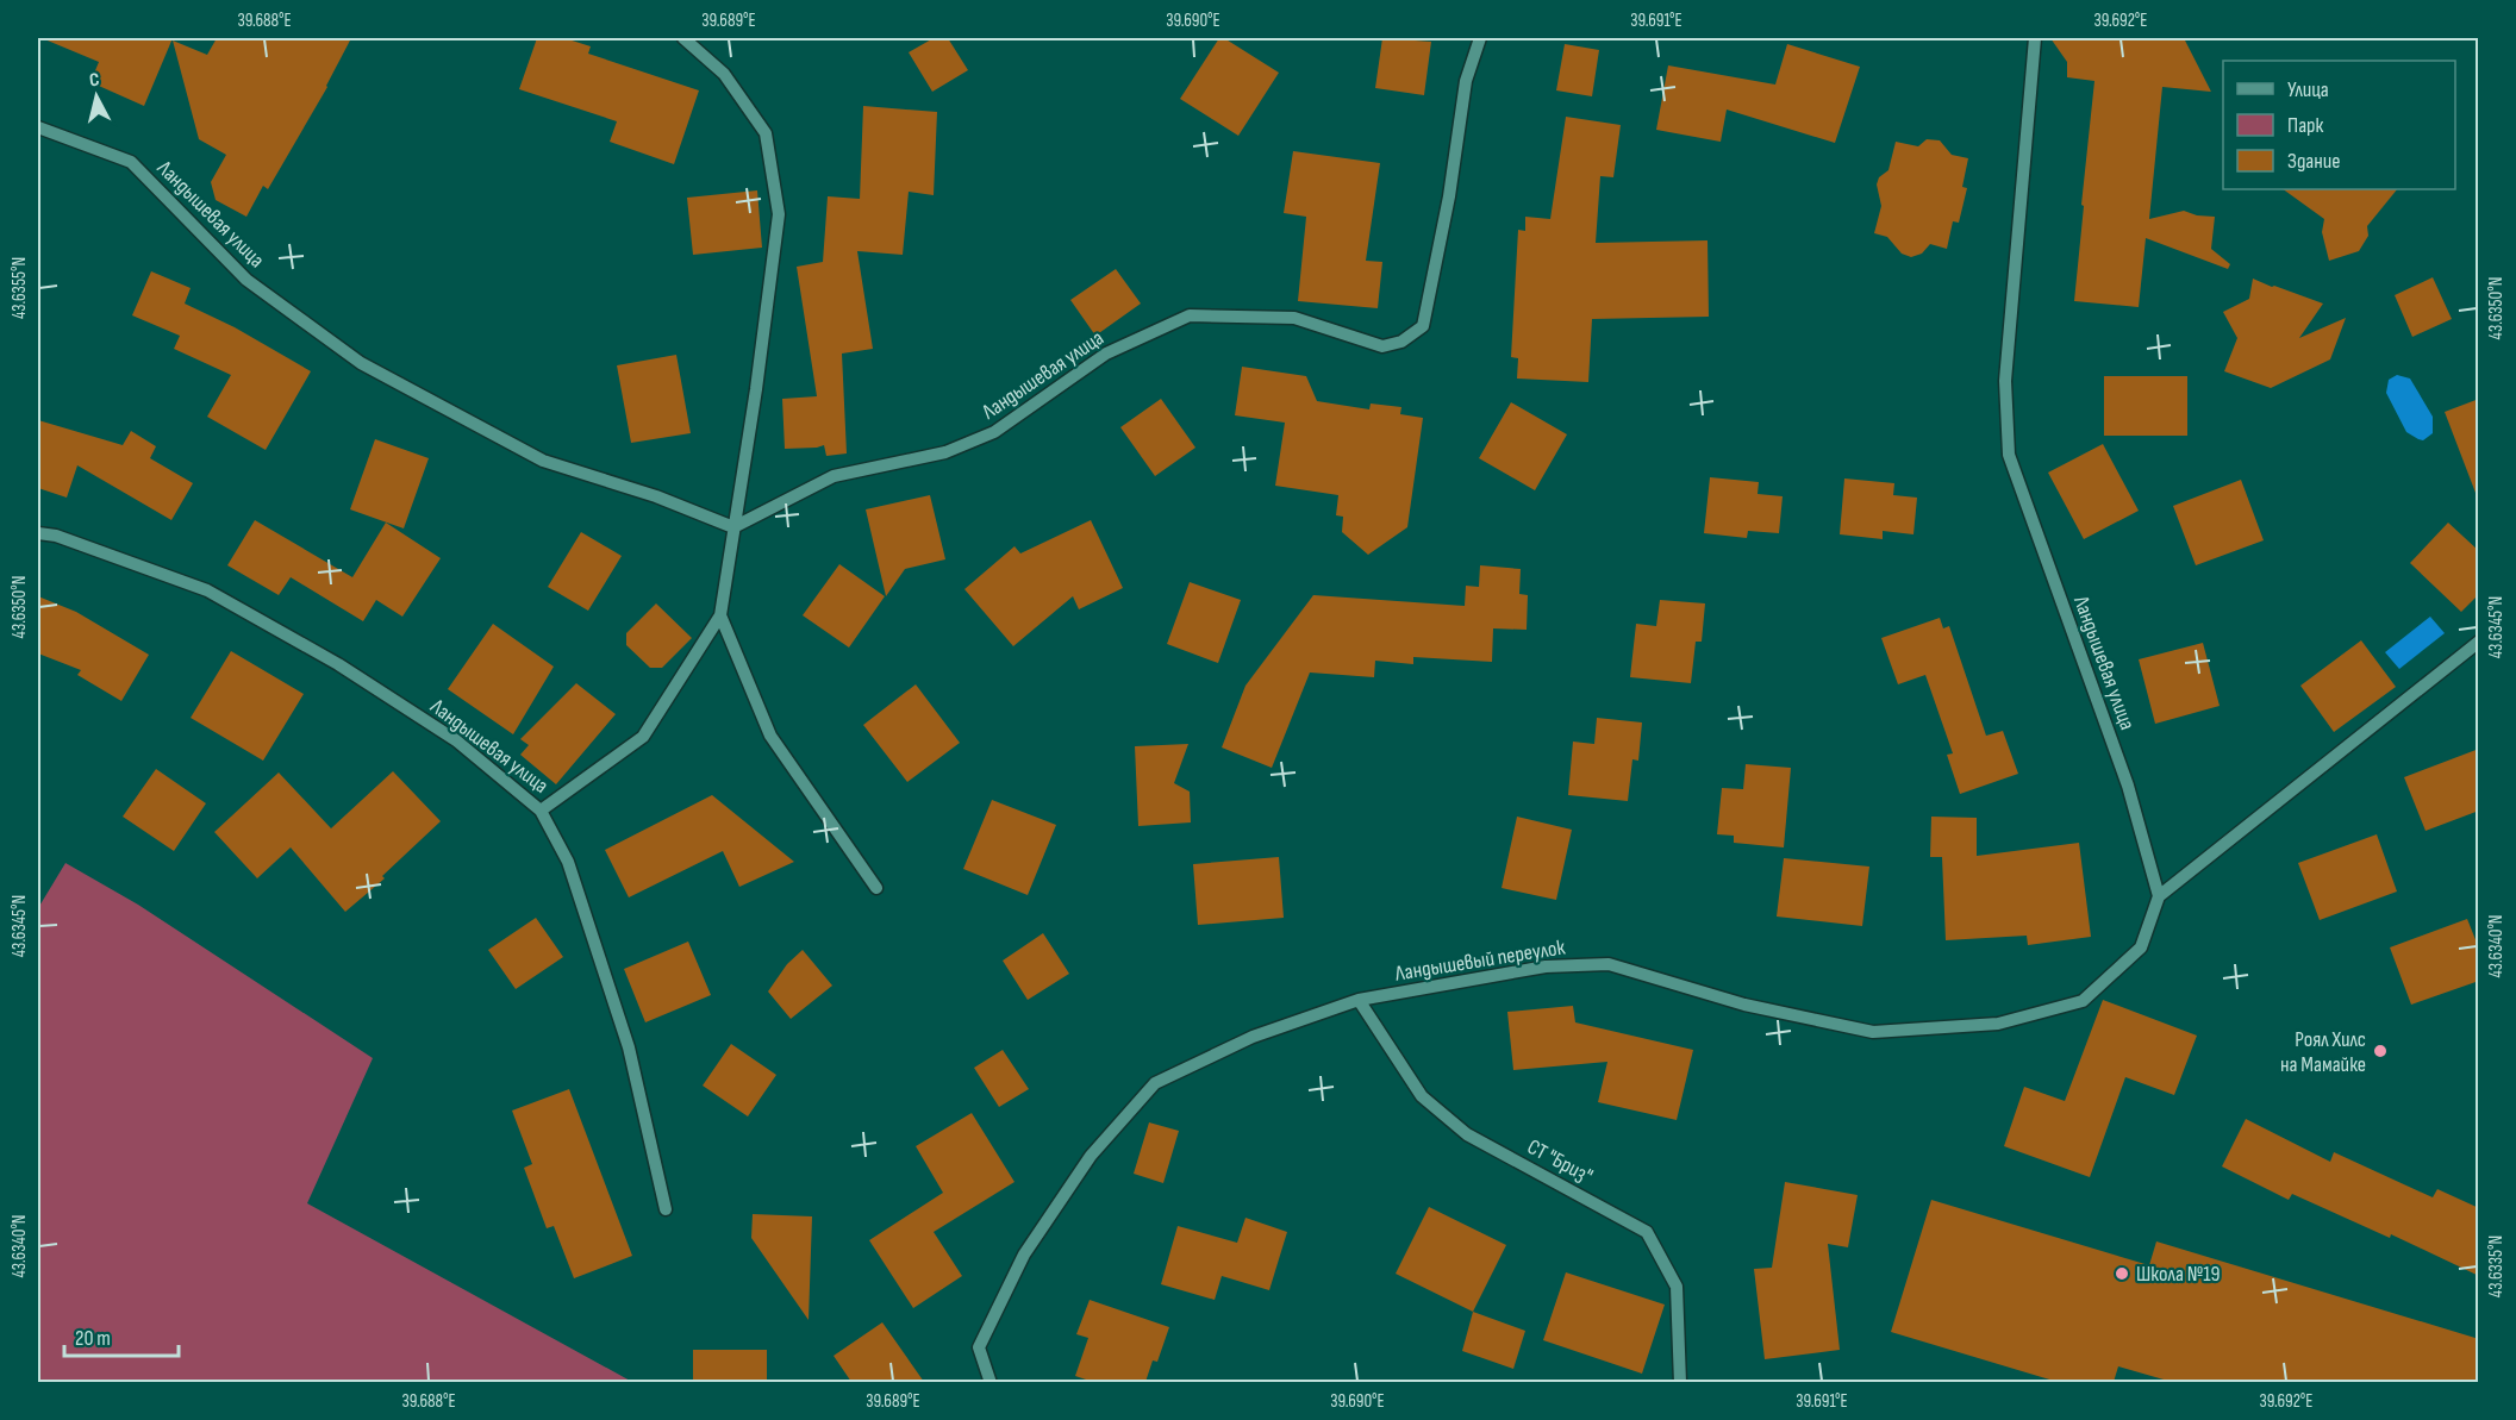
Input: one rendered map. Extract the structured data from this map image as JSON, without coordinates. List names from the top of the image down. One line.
{"streets":{"street":["Ландышевая улица","Ландышевый переулок","СТ \"Бриз\""]},"crossings":[["Ландышевая улица","Ландышевый переулок"],["Ландышевый переулок","СТ \"Бриз\""]],"places":["Роял Хилс на Мамайке","Школа №19"],"legend":["Улица","Парк","Здание"],"scale_bar":"20 m","north":"top","coordinates":["39.688°E","39.689°E","39.690°E","39.691°E","39.692°E","43.6355°N","43.6350°N","43.6345°N","43.6340°N","43.6335°N"]}
